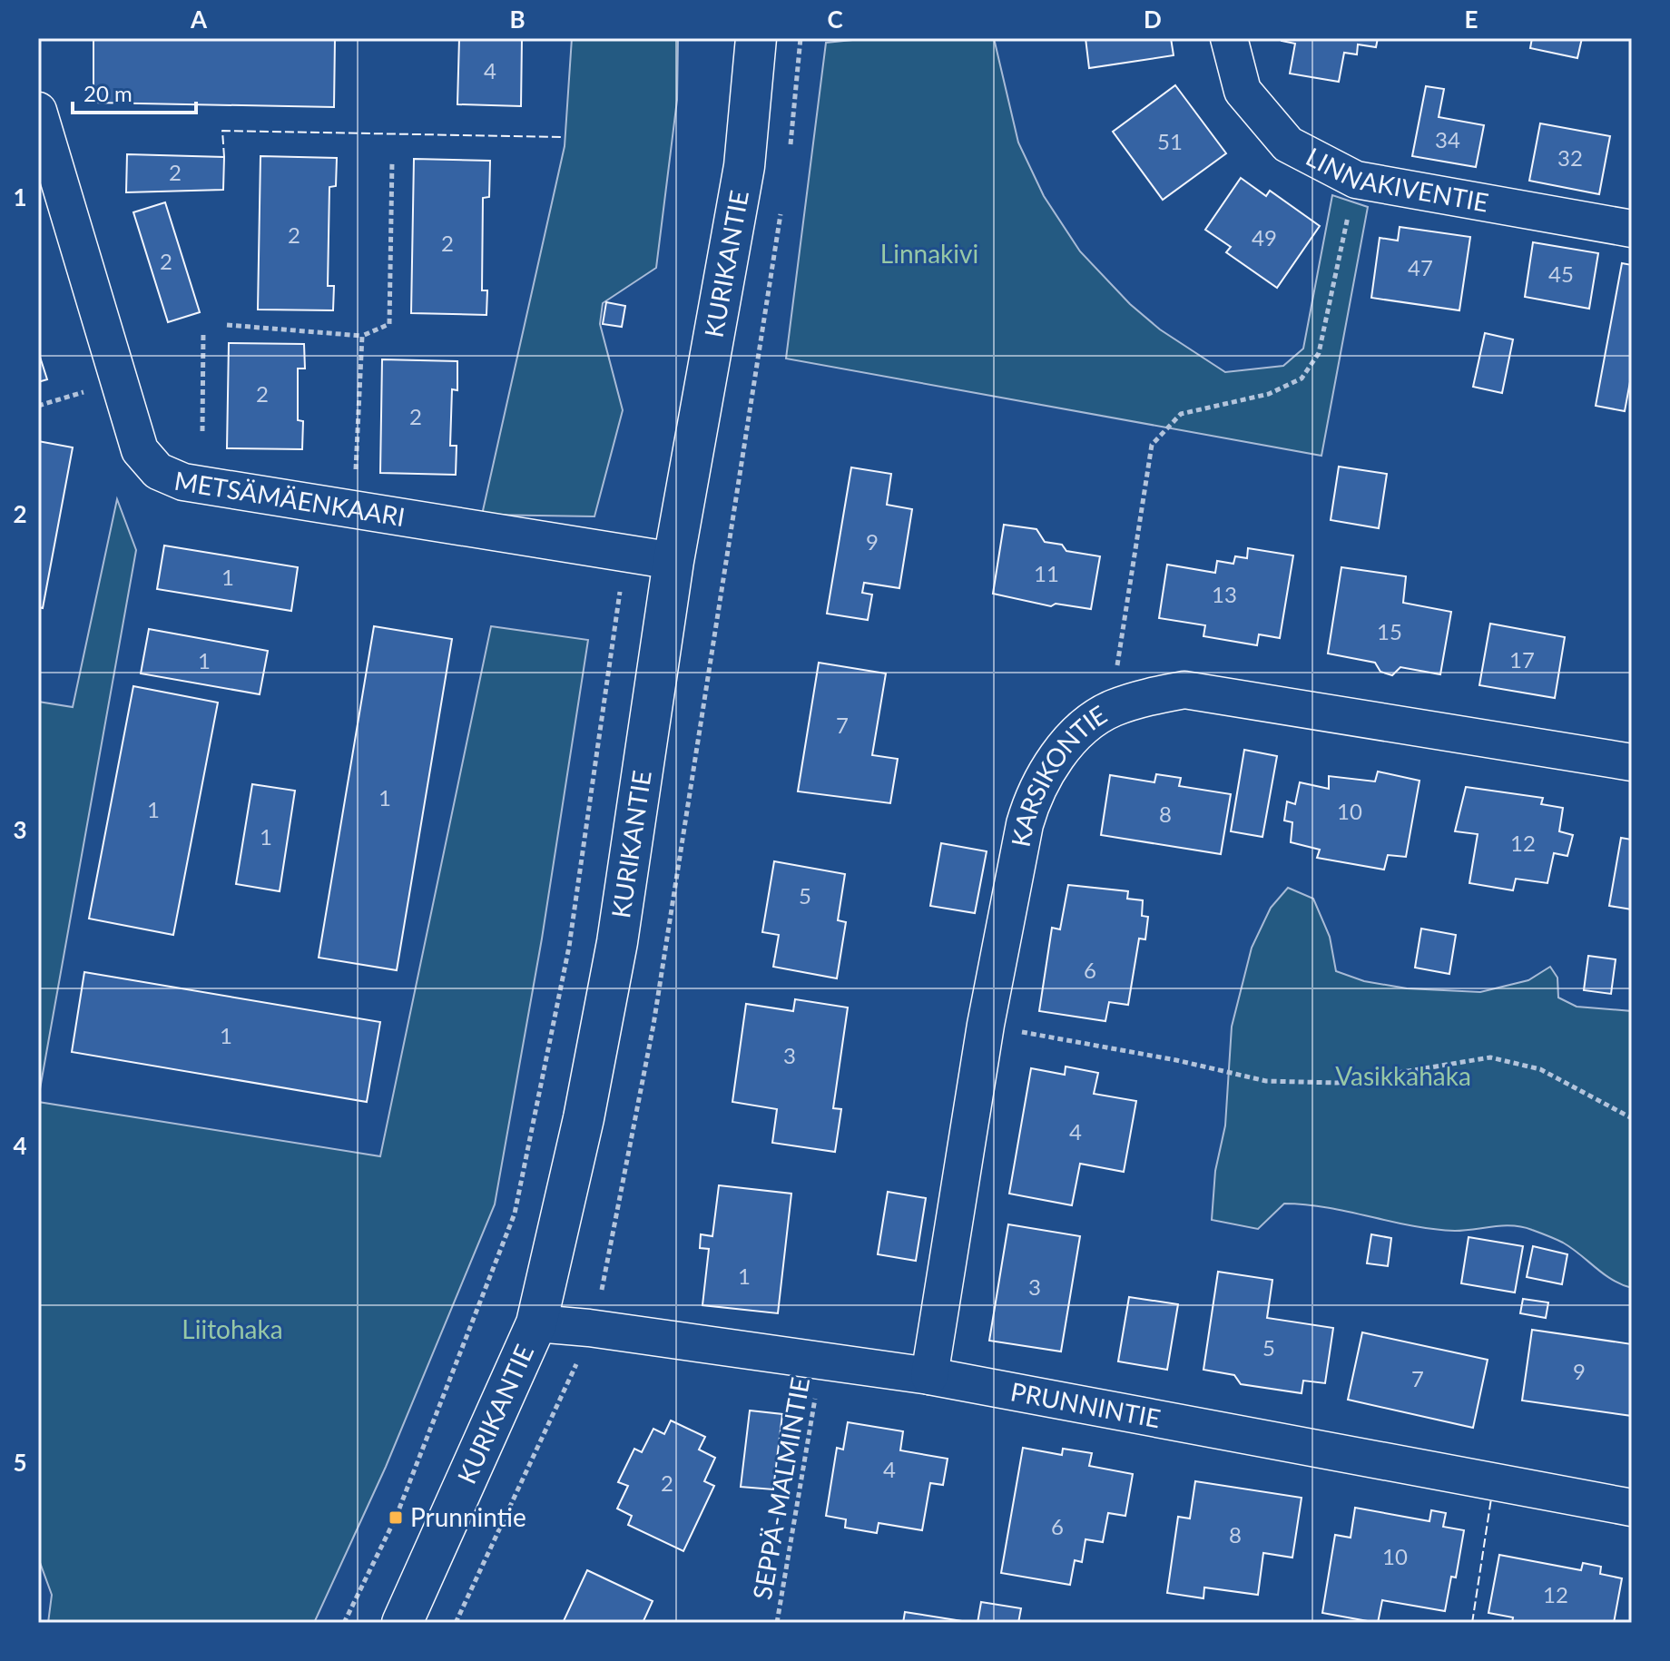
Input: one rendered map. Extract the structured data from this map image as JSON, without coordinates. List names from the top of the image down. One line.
{"streets":{"main road":["KURIKANTIE"],"street":["LINNAKIVENTIE","METSÄMÄENKAARI","KARSIKONTIE","PRUNNINTIE"],"path":["SEPPÄ-MALMINTIE"]},"crossings":[["KURIKANTIE","METSÄMÄENKAARI"],["KURIKANTIE","PRUNNINTIE"],["KARSIKONTIE","PRUNNINTIE"],["PRUNNINTIE","SEPPÄ-MALMINTIE"]],"parks":["Linnakivi","Vasikkahaka","Liitohaka"],"places":{"transit":["Prunnintie"]},"house_numbers":["4","34","51","32","2","2","49","2","2","47","45","2","2","9","11","1","13","15","17","1","7","1","1","10","8","1","12","5","6","1","3","4","1","3","5","9","7","4","2","6","8","10","12"],"scale_bar":"20 m","grid":{"columns":["A","B","C","D","E"],"rows":["1","2","3","4","5"]}}
